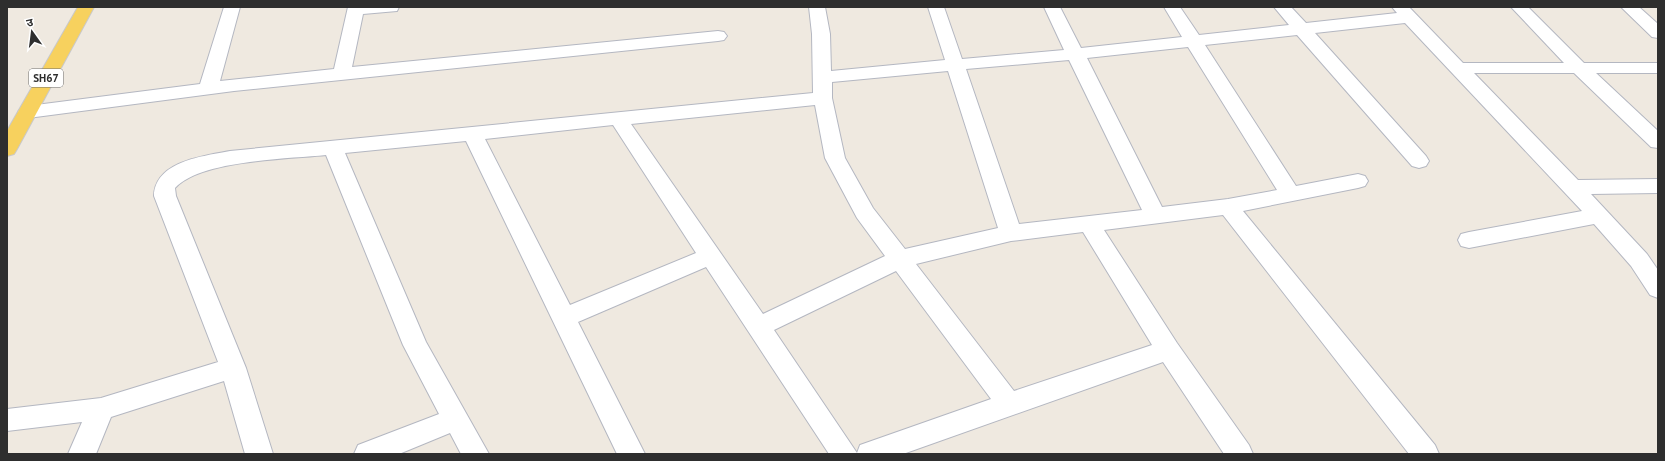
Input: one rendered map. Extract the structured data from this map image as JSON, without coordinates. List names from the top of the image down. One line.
{"streets":{"main road":["SH67"]},"north":"top"}
